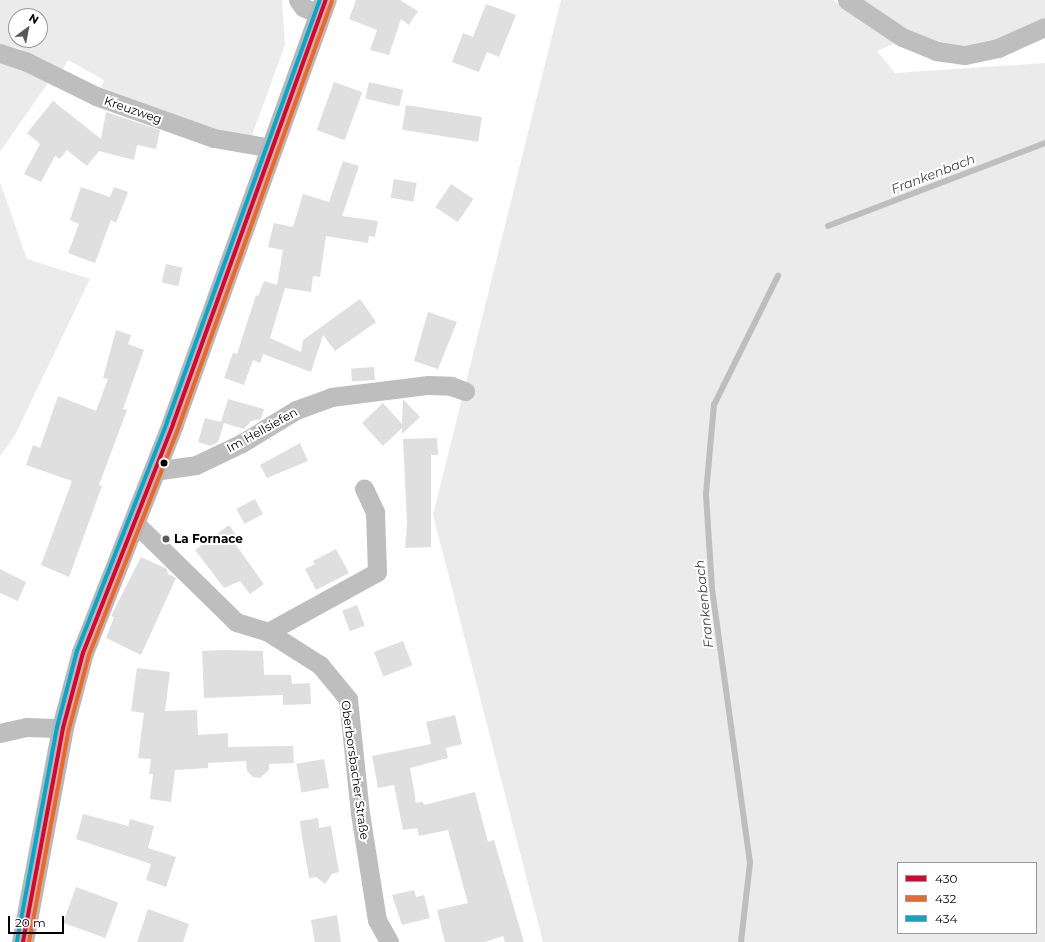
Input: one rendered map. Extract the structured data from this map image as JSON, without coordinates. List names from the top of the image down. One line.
{"streets":{"street":["Kreuzweg","Im Hellsiefen","Oberborsbacher Straße"]},"water":["Frankenbach"],"places":["La Fornace"],"lines":["transit line 430","transit line 434","transit line 432"],"legend":["430","432","434"],"scale_bar":"20 m","north":"top right"}
